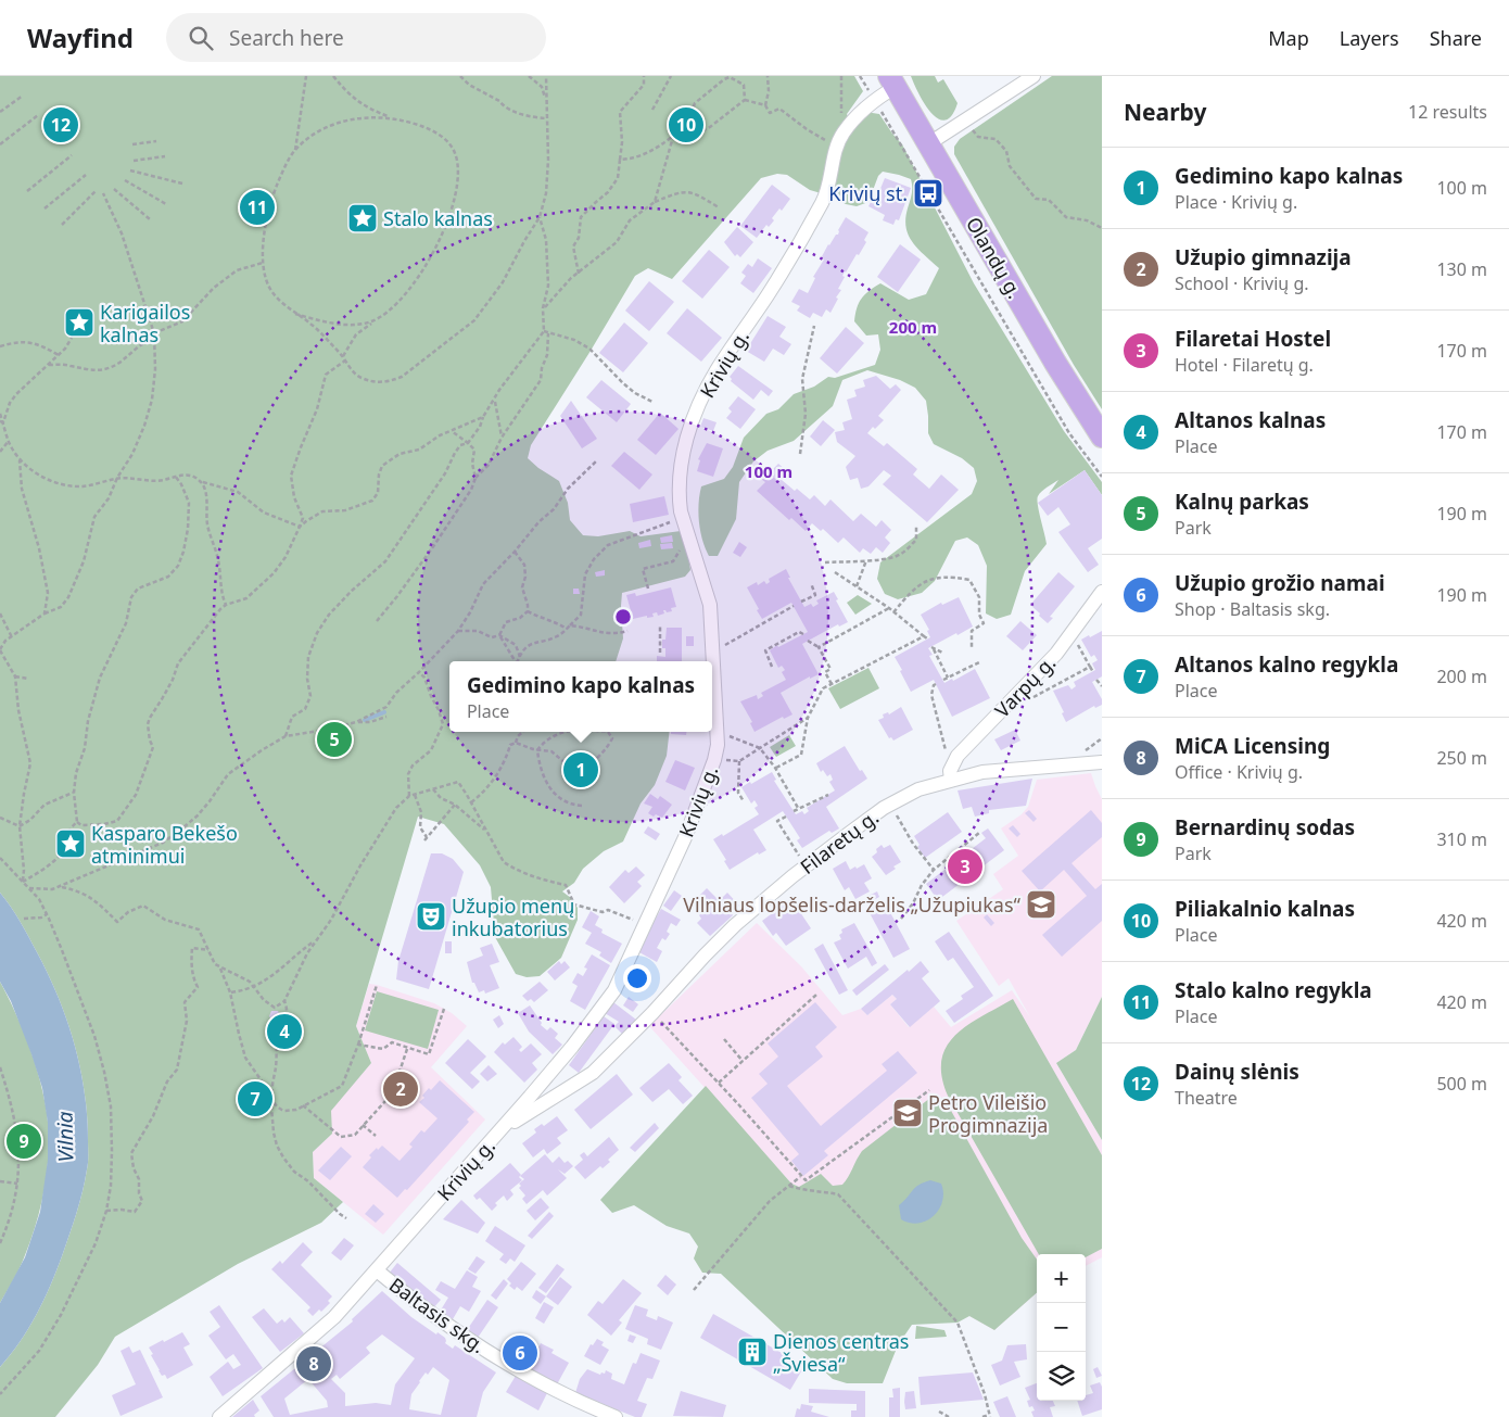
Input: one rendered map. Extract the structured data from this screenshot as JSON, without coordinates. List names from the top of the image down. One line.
{"streets":{"main road":["Olandų g."],"street":["Krivių g.","Varpų g.","Filaretų g.","Baltasis skg."]},"crossings":[["Olandų g.","Krivių g."],["Krivių g.","Filaretų g."],["Krivių g.","Baltasis skg."]],"water":["Vilnia"],"places":{"bus stop":["Krivių st."],"place":["Stalo kalnas","Karigailos kalnas","Kasparo Bekešo atminimui"],"school or university":["Vilniaus lopšelis-darželis „Užupiukas“","Petro Vileišio Progimnazija"],"theatre":["Užupio menų inkubatorius"],"building":["Dienos centras „Šviesa“"]},"page":{"header":"Wayfind","search":"Search here","nav":["Map","Layers","Share"],"heading":["Nearby","12 results"],"pins":["10","12","11","5","1","3","4","2","7","9","6","8"],"list":[{"mark":"1","name":"Gedimino kapo kalnas","note":"Place · Krivių g.","value":"100 m"},{"mark":"2","name":"Užupio gimnazija","note":"School · Krivių g.","value":"130 m"},{"mark":"3","name":"Filaretai Hostel","note":"Hotel · Filaretų g.","value":"170 m"},{"mark":"4","name":"Altanos kalnas","note":"Place","value":"170 m"},{"mark":"5","name":"Kalnų parkas","note":"Park","value":"190 m"},{"mark":"6","name":"Užupio grožio namai","note":"Shop · Baltasis skg.","value":"190 m"},{"mark":"7","name":"Altanos kalno regykla","note":"Place","value":"200 m"},{"mark":"8","name":"MiCA Licensing","note":"Office · Krivių g.","value":"250 m"},{"mark":"9","name":"Bernardinų sodas","note":"Park","value":"310 m"},{"mark":"10","name":"Piliakalnio kalnas","note":"Place","value":"420 m"},{"mark":"11","name":"Stalo kalno regykla","note":"Place","value":"420 m"},{"mark":"12","name":"Dainų slėnis","note":"Theatre","value":"500 m"}],"popup":["Gedimino kapo kalnas","Place"],"map_buttons":["+","−"]},"rings":["200 m","100 m"]}
